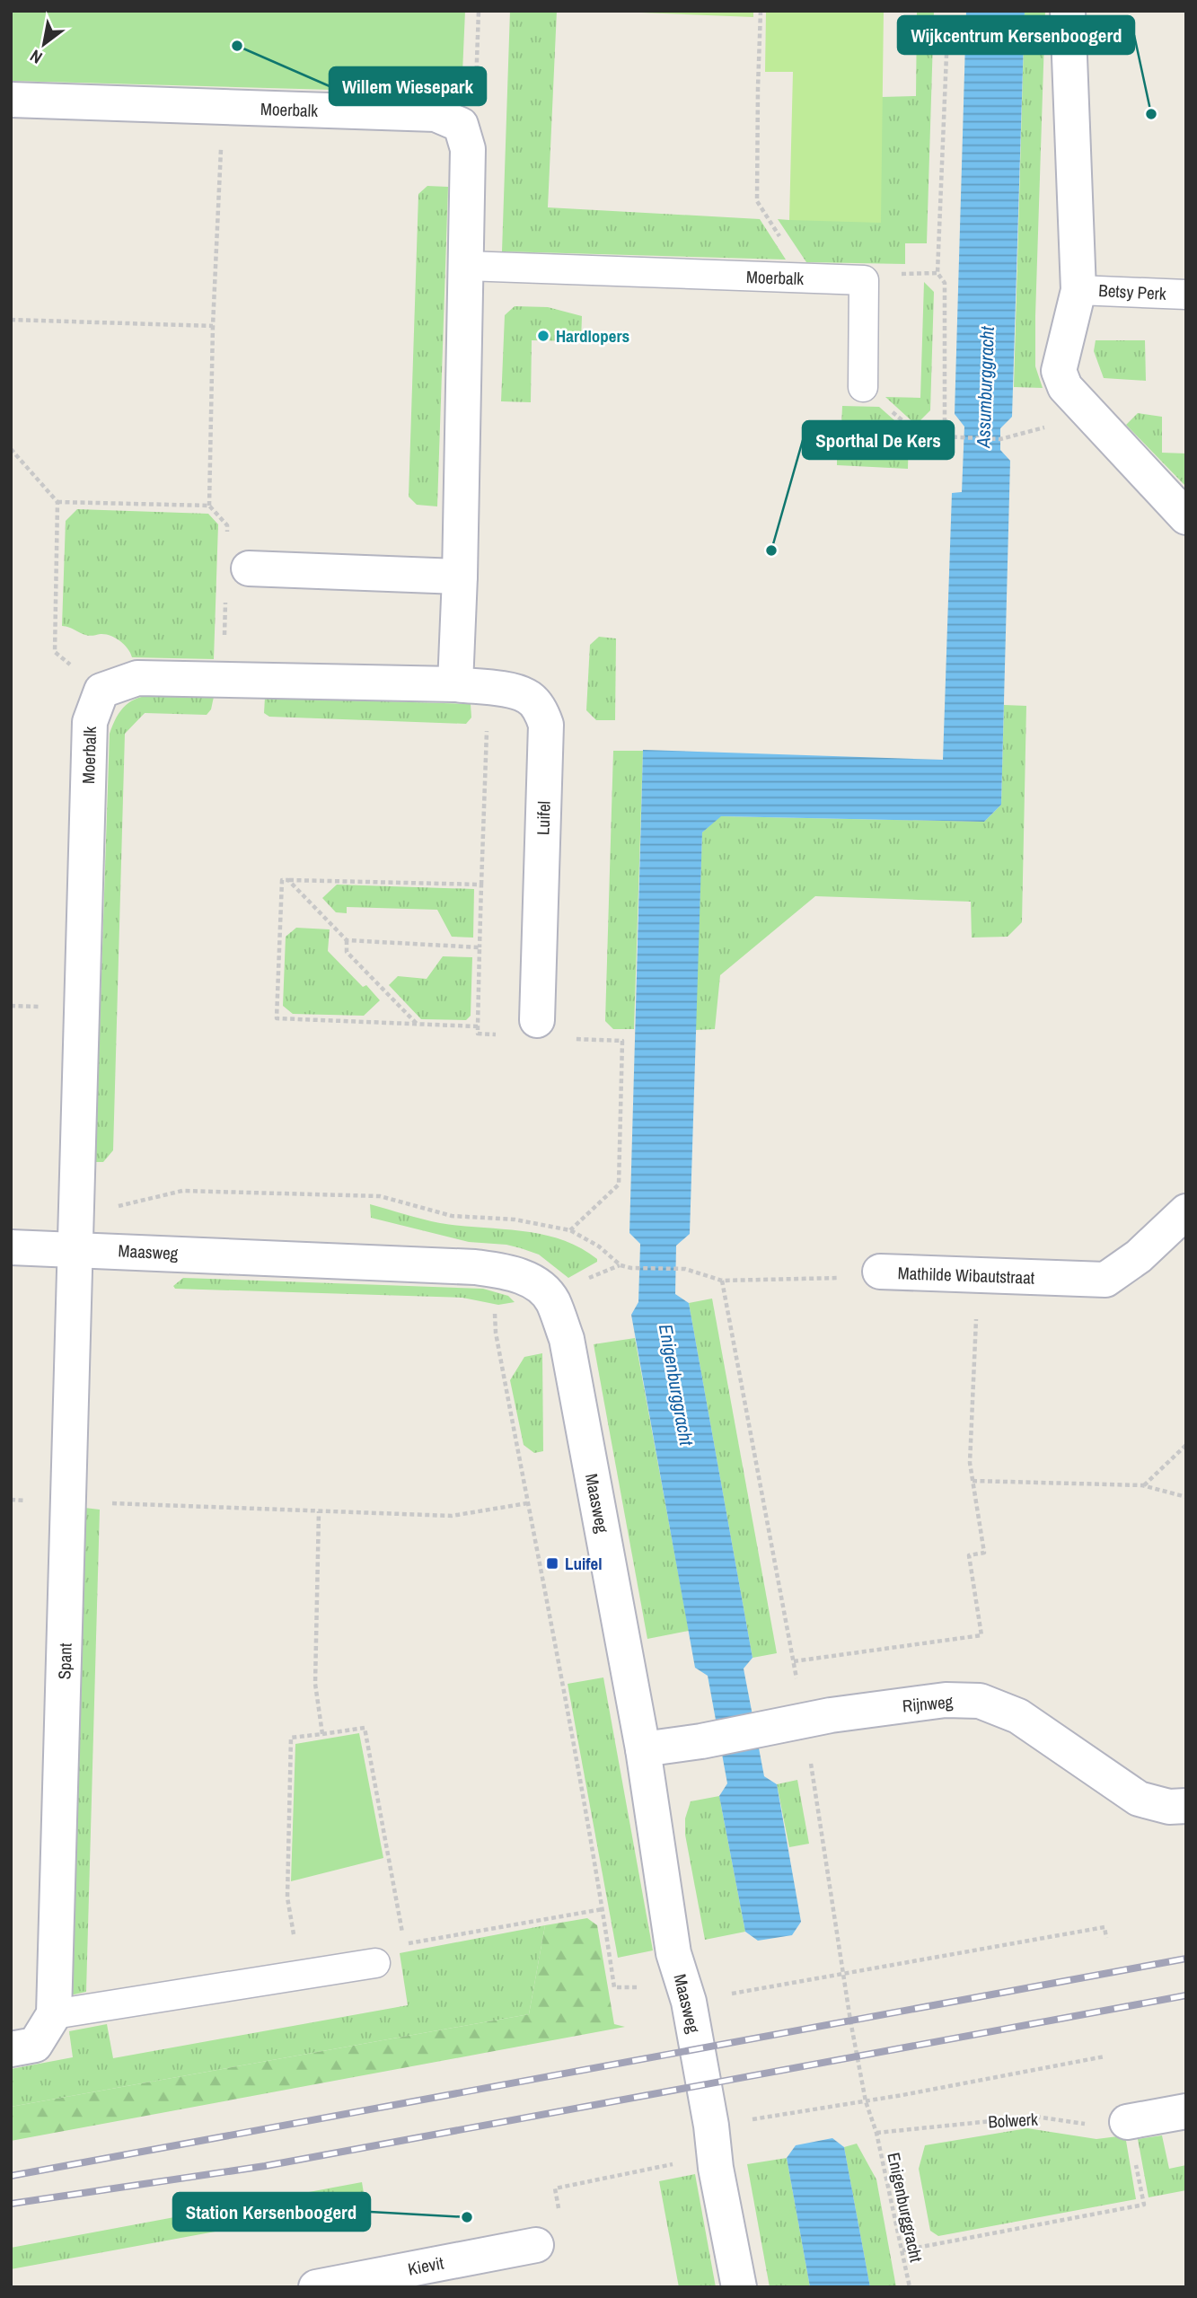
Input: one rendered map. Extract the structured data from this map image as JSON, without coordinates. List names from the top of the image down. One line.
{"streets":{"street":["Moerbalk","Luifel","Maasweg","Mathilde Wibautstraat","Spant","Rijnweg","Kievit"],"lane":["Betsy Perk"],"path":["Bolwerk","Enigenburggracht"]},"crossings":[["Moerbalk","Maasweg"],["Moerbalk","Spant"],["Maasweg","Spant"],["Maasweg","Rijnweg"],["Mathilde Wibautstraat","Enigenburggracht"],["Rijnweg","Enigenburggracht"],["Bolwerk","Enigenburggracht"]],"water":["Assumburggracht","Enigenburggracht"],"places":{"other":["Willem Wiesepark","Wijkcentrum Kersenboogerd","Hardlopers","Sporthal De Kers","Station Kersenboogerd"],"transit":["Luifel"]},"north":"bottom left"}
